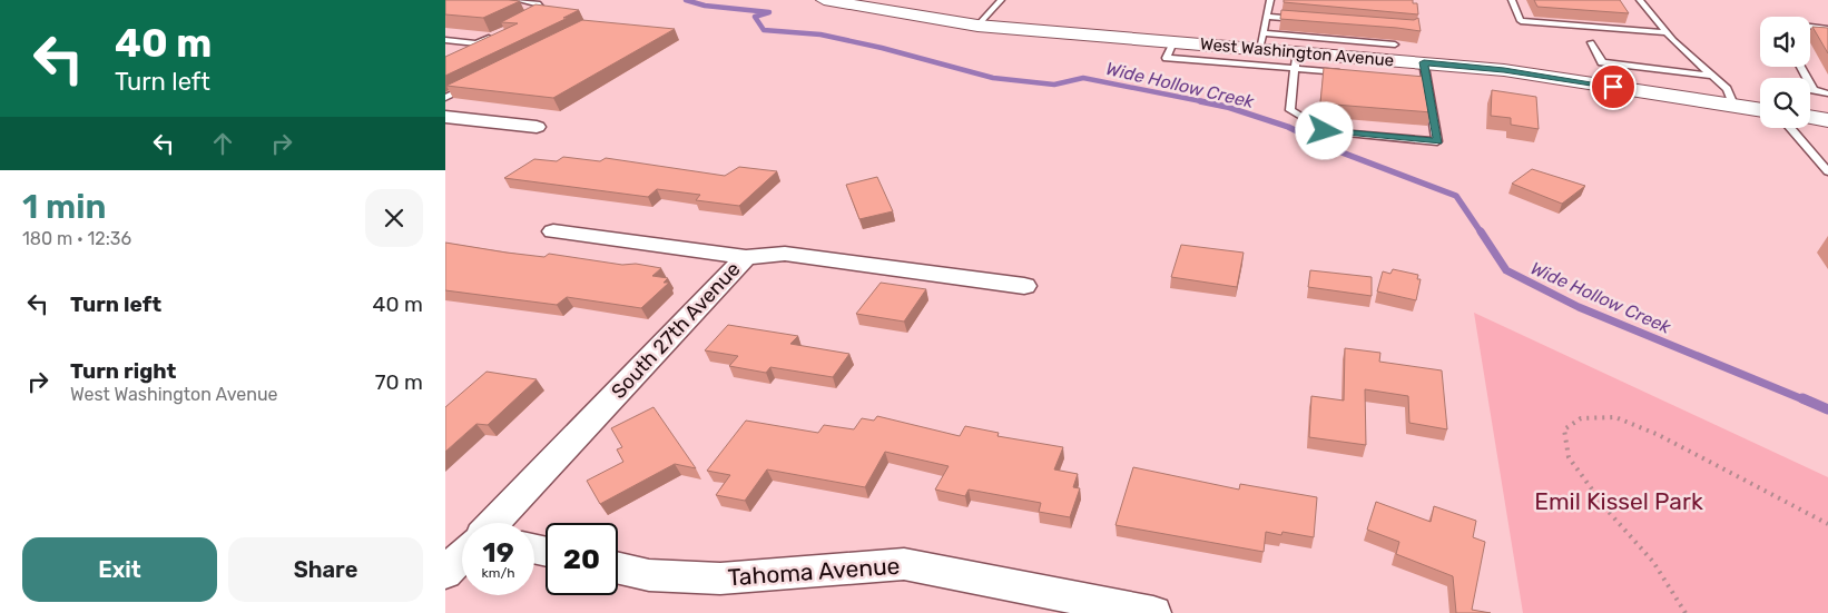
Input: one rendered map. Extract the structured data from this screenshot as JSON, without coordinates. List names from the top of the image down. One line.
{"streets":{"main road":["West Washington Avenue"],"street":["South 27th Avenue","Tahoma Avenue"]},"water":["Wide Hollow Creek"],"parks":["Emil Kissel Park"],"page":{"turn":["40 m","Turn left"],"heading":["1 min","180 m · 12:36"],"list":[{"name":"Turn left","value":"40 m"},{"name":"Turn right","note":"West Washington Avenue","value":"70 m"}],"speed":"19 km/h","limit":"20","buttons":["Exit","Share"]}}
